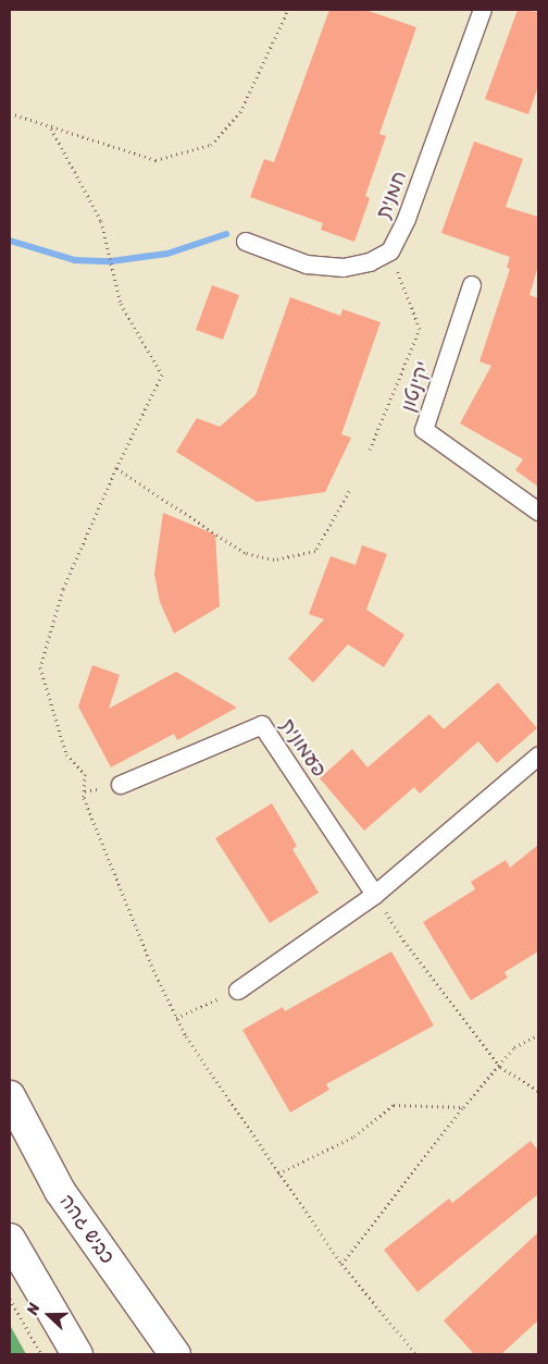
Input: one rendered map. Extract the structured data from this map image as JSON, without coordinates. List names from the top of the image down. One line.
{"streets":{"highway":["כביש גהה"],"street":["חמנית","יקינטון","פעמונית"]},"north":"left"}
